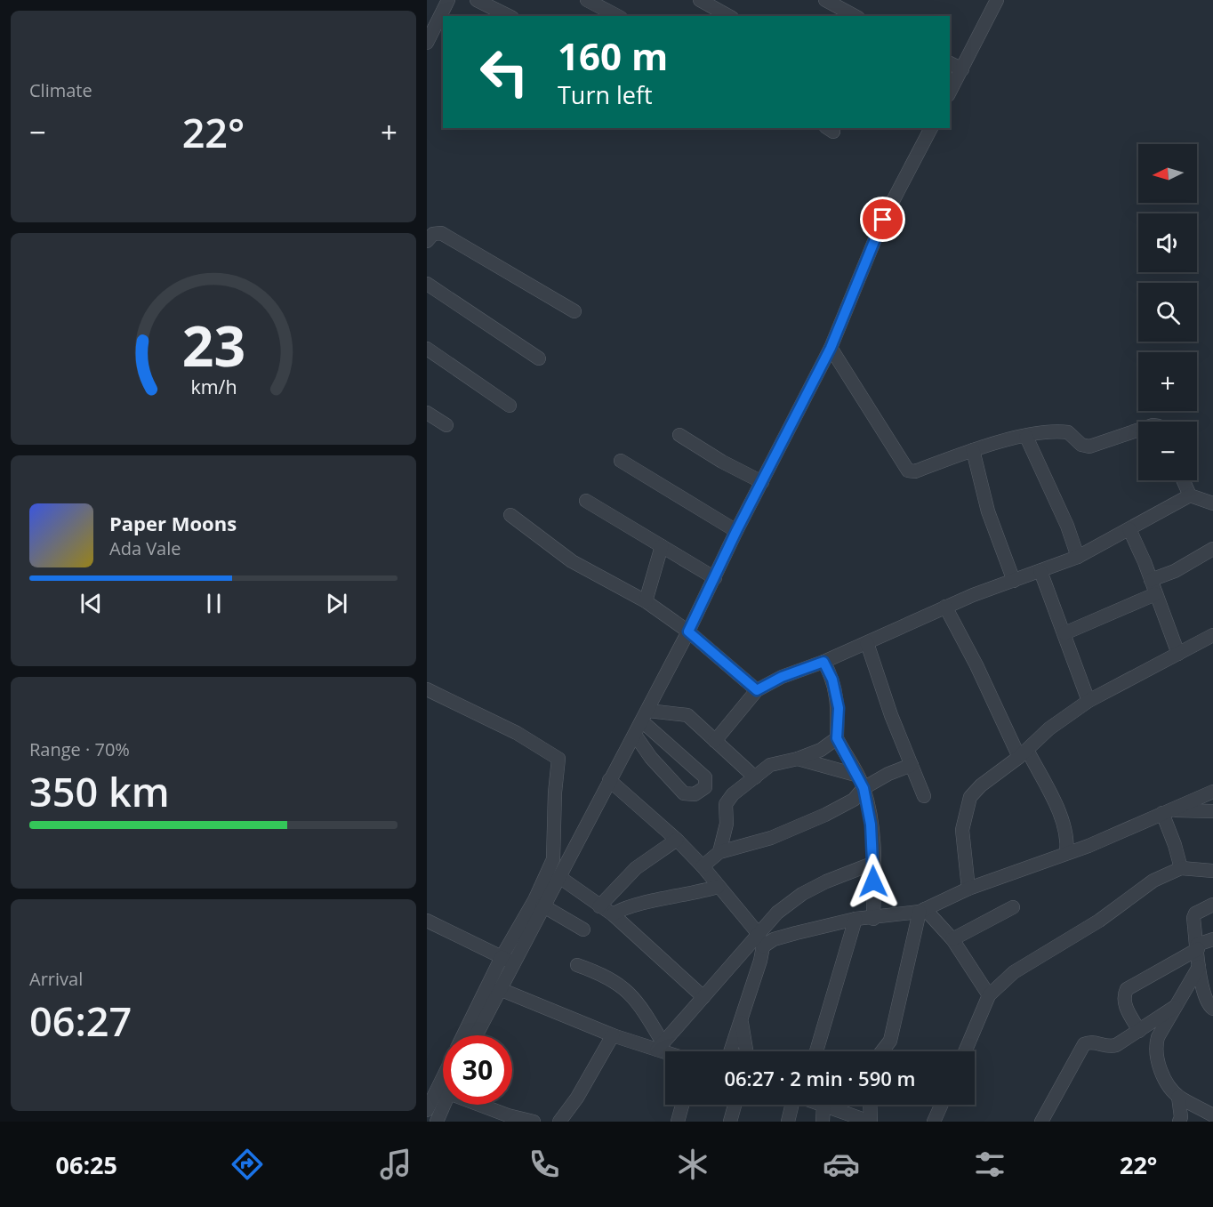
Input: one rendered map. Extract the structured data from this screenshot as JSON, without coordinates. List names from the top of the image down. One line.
{"north":"left","page":{"tile":["Climate",["Range · 70%","350 km"],["Arrival","06:27"]],"turn":["160 m","Turn left"],"heat":["−","22°","+"],"map_buttons":["+","−"],"song":["Paper Moons","Ada Vale"],"limit":"30","trip":"06:27 · 2 min · 590 m","tabs":["06:25","22°"],"gauge":["23","km/h"]}}
